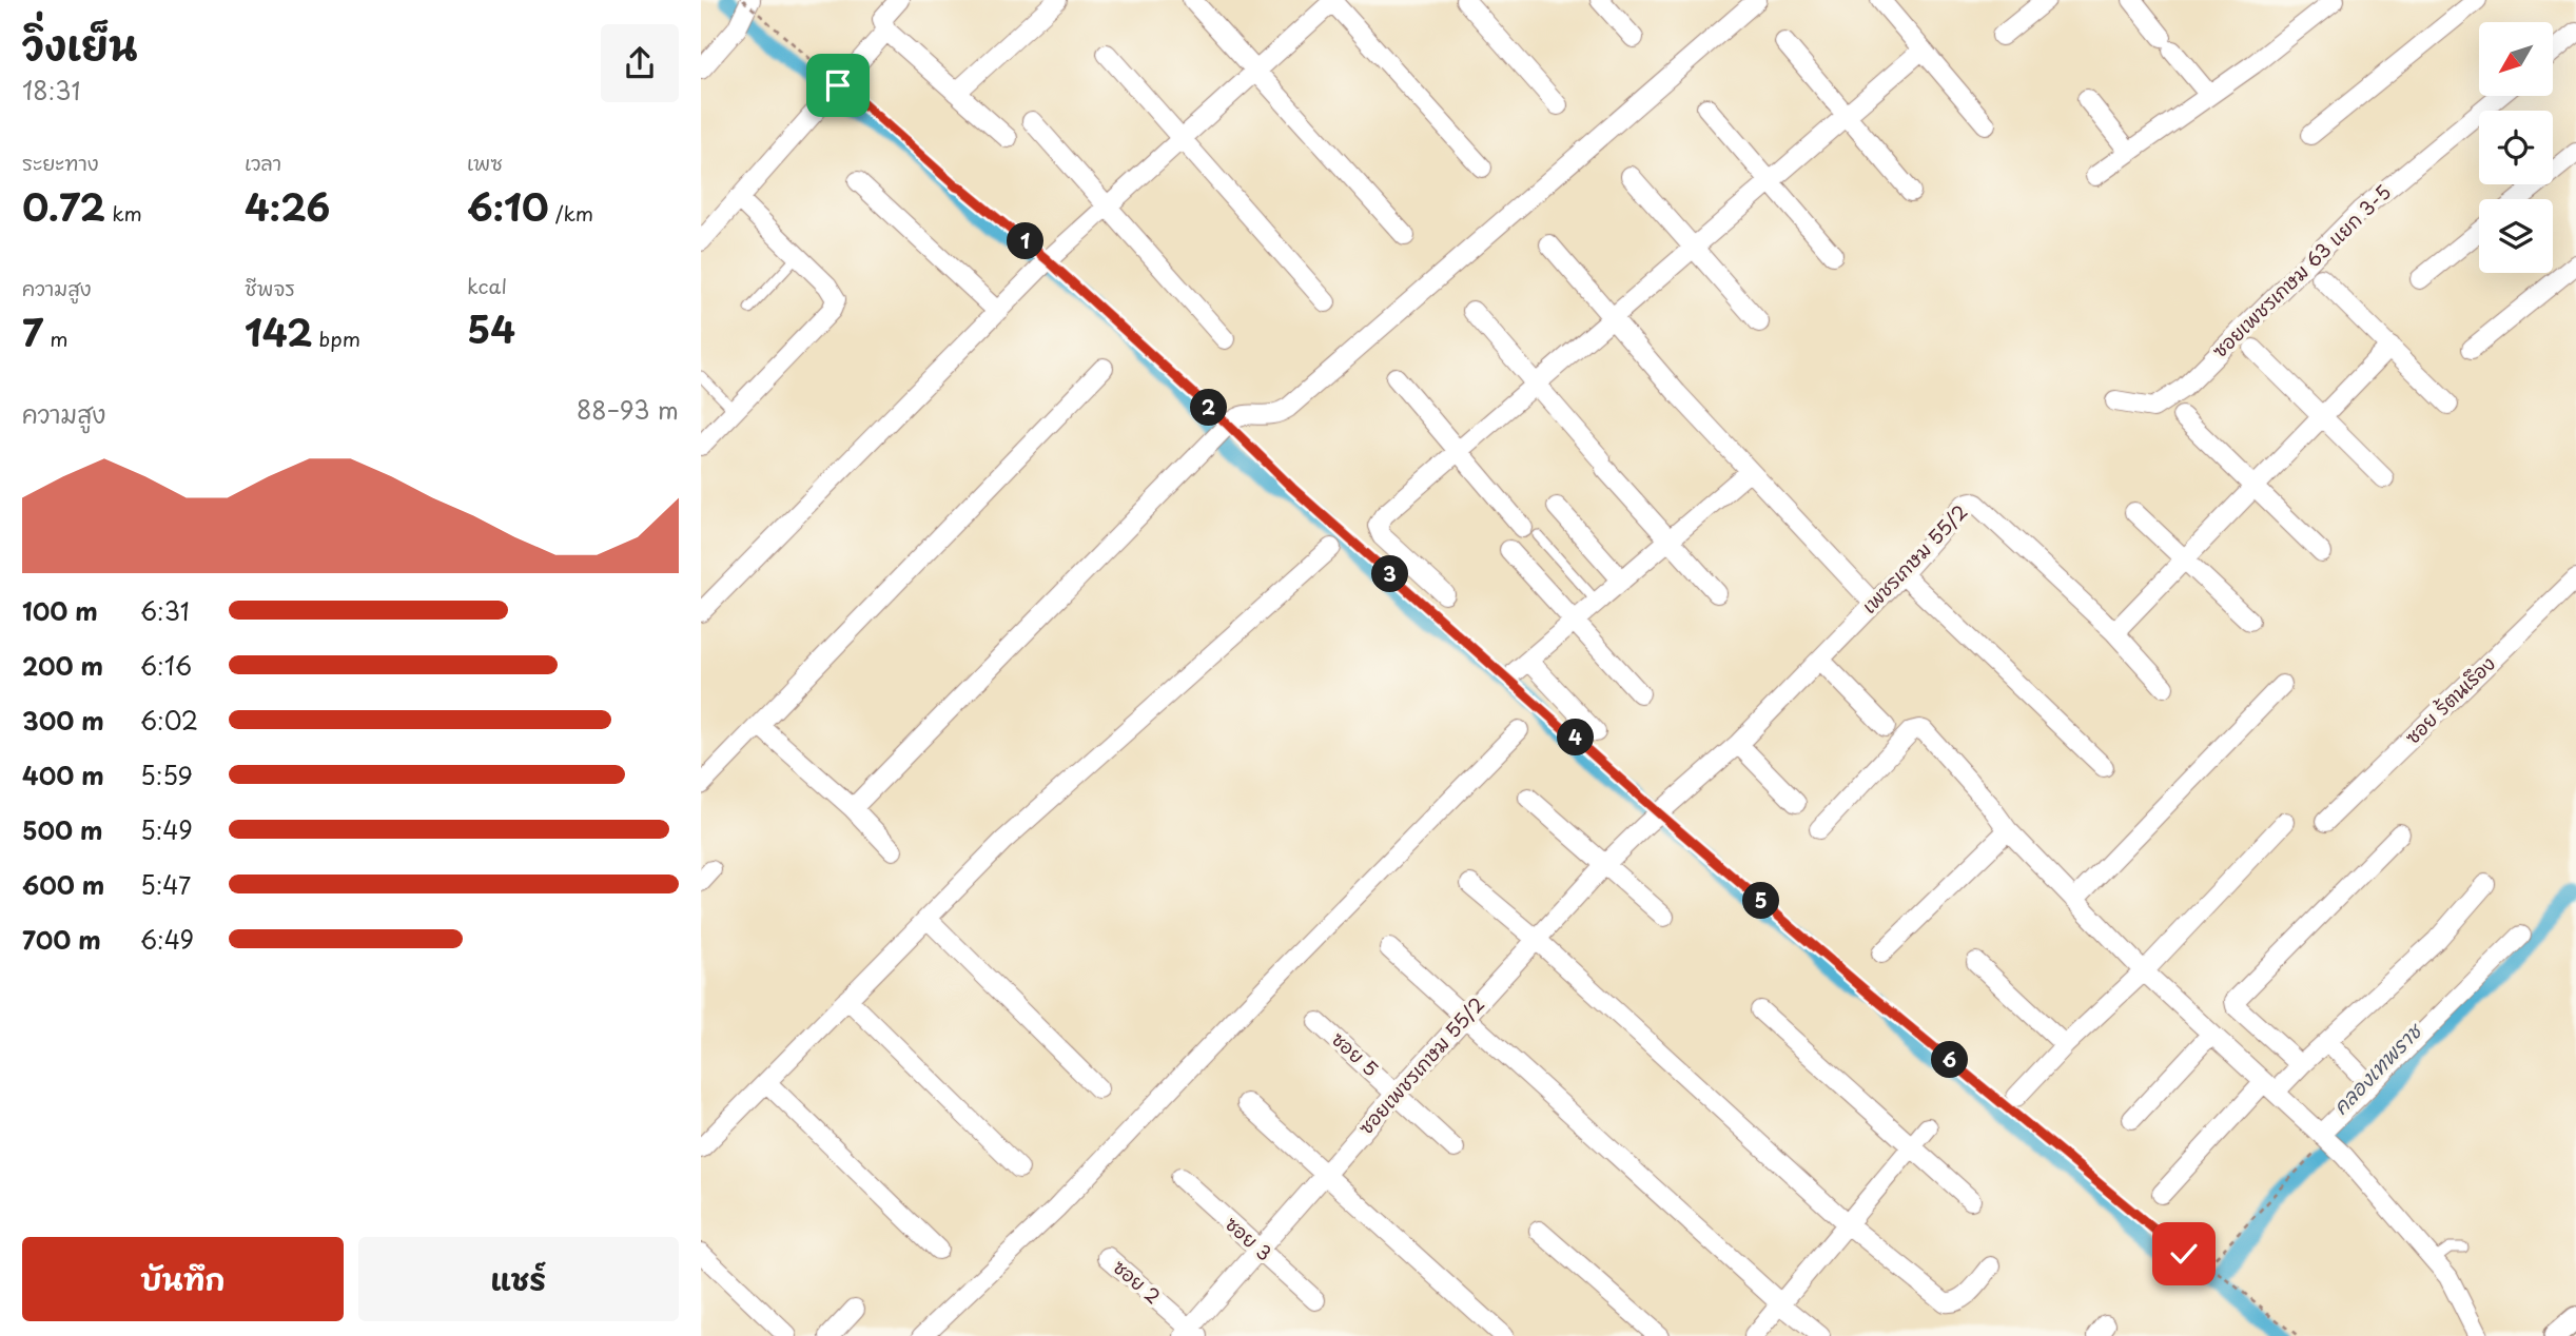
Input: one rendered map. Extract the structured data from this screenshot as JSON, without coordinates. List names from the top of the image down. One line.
{"streets":{"street":["ซอยเพชรเกษม 63 แยก 3-5","เพชรเกษม 55/2","ซอย ร้ตนเรึอง","ซอย 5","ซอยเพชรเกษม 55/2","ซอย 3","ซอย 2"]},"crossings":[["เพชรเกษม 55/2","ซอยเพชรเกษม 55/2"],["ซอย 5","ซอยเพชรเกษม 55/2"],["ซอยเพชรเกษม 55/2","ซอย 3"],["ซอยเพชรเกษม 55/2","ซอย 2"]],"water":["คลองเทพราช"],"north":"bottom left","page":{"heading":["วิ่งเย็น","18:31"],"stats":[["ระยะทาง","0.72 km"],["เวลา","4:26"],["เพซ","6:10 /km"],["ความสูง","7 m"],["ชีพจร","142 bpm"],["kcal","54"]],"pins":["1","2","3","4","5","6"],"chart":["ความสูง","88–93 m"],"list":[{"name":"100 m","note":"6:31"},{"name":"200 m","note":"6:16"},{"name":"300 m","note":"6:02"},{"name":"400 m","note":"5:59"},{"name":"500 m","note":"5:49"},{"name":"600 m","note":"5:47"},{"name":"700 m","note":"6:49"}],"buttons":["บันทึก","แชร์"]}}
